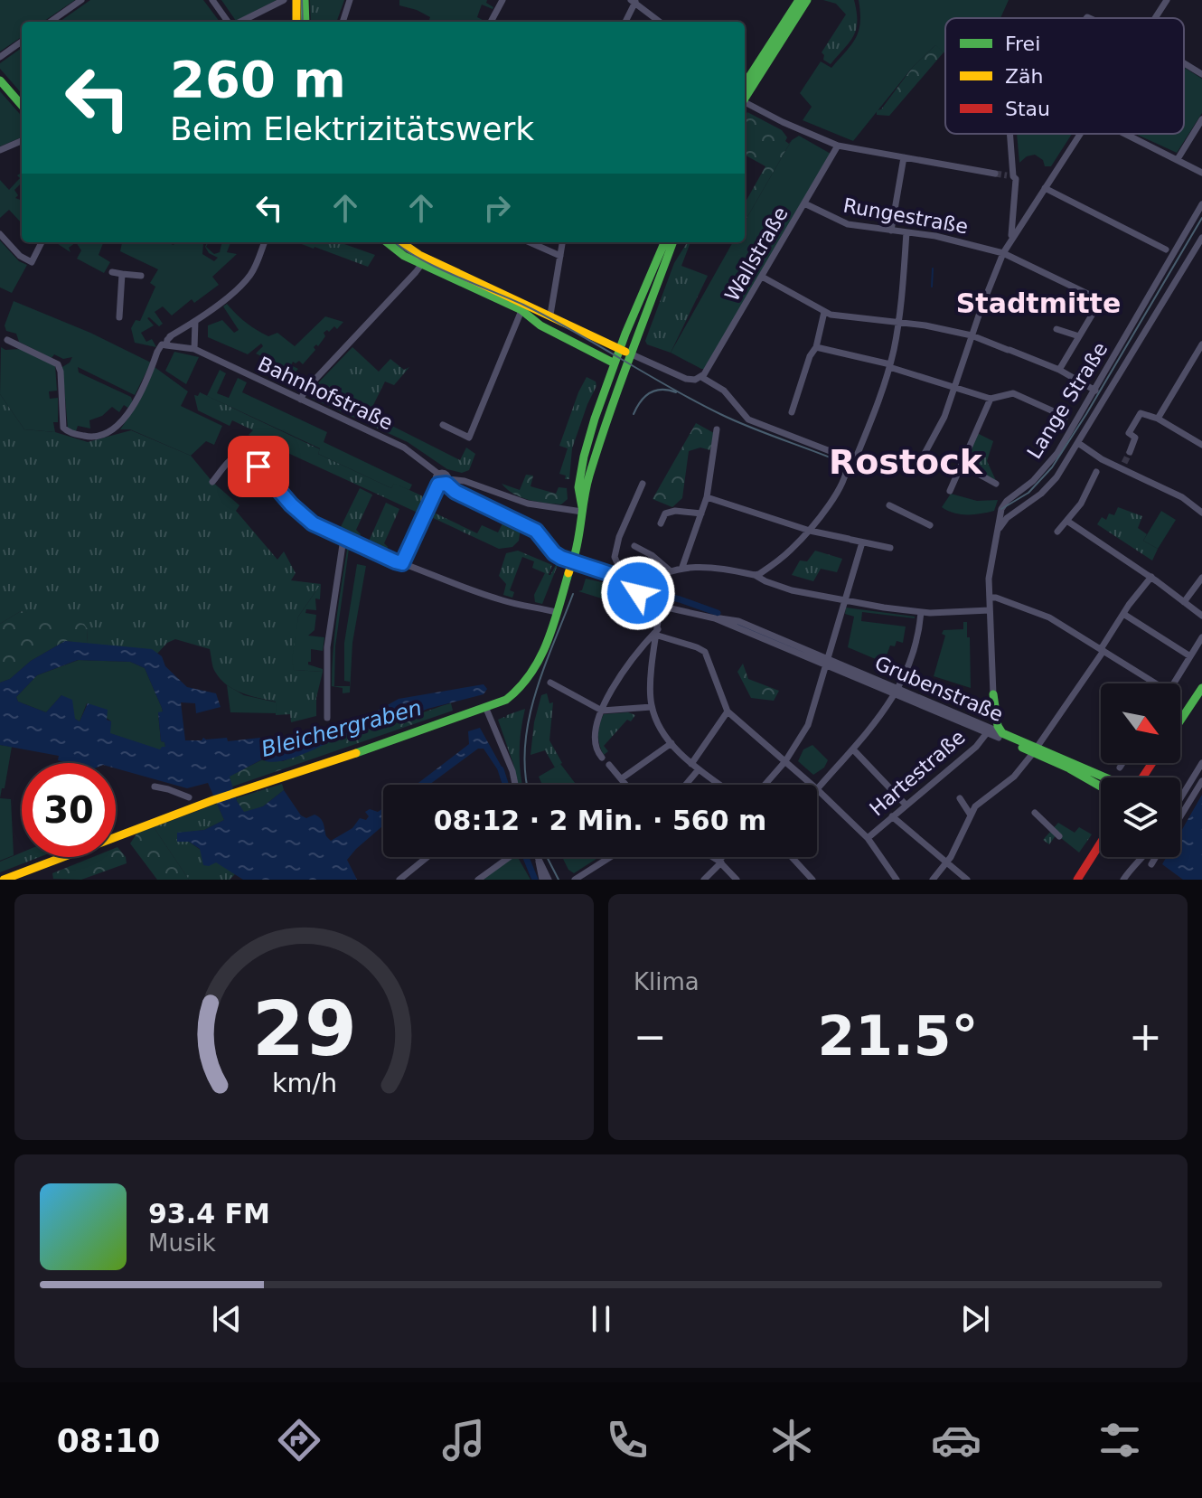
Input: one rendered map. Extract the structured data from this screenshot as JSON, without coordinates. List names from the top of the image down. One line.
{"streets":{"main road":["Grubenstraße"],"street":["Rungestraße","Wallstraße","Bahnhofstraße","Lange Straße","Hartestraße"]},"crossings":[["Rungestraße","Wallstraße"],["Grubenstraße","Hartestraße"]],"districts":["Stadtmitte","Rostock"],"water":["Bleichergraben"],"legend":["Frei","Zäh","Stau"],"north":"bottom right","page":{"turn":["260 m","Beim Elektrizitätswerk"],"limit":"30","trip":"08:12 · 2 Min. · 560 m","tile":"Klima","heat":["−","21.5°","+"],"song":["93.4 FM","Musik"],"tabs":"08:10","gauge":["29","km/h"]}}
